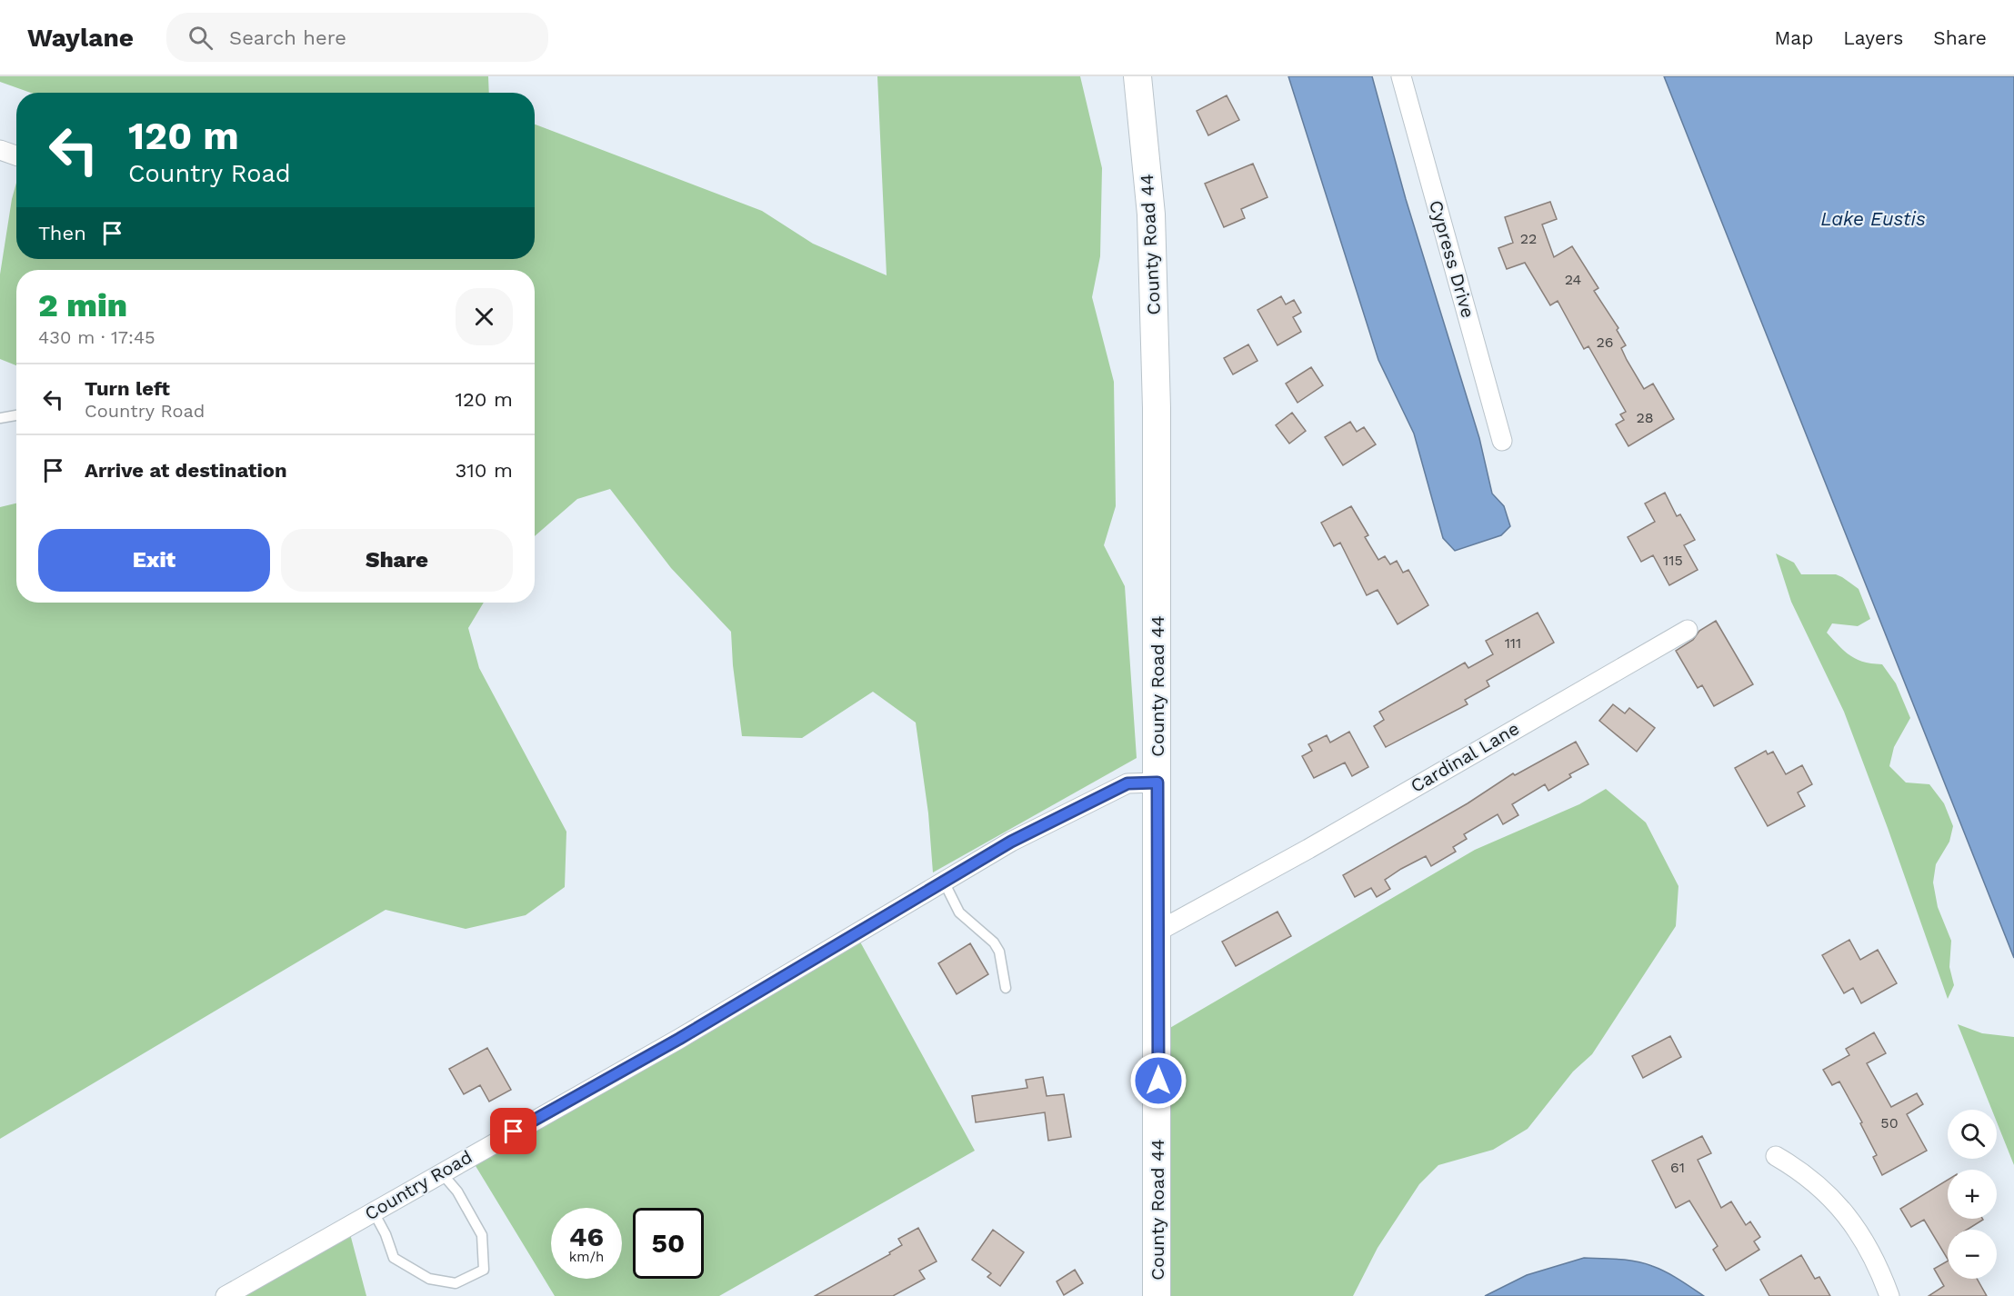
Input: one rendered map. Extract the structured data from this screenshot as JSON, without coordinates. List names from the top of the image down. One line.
{"streets":{"main road":["County Road 44"],"street":["Cypress Drive","Cardinal Lane","Country Road"]},"crossings":[["County Road 44","Cardinal Lane"],["County Road 44","Country Road"]],"water":["Lake Eustis"],"house_numbers":["22","24","26","28","115","111","50","61"],"page":{"header":"Waylane","search":"Search here","nav":["Map","Layers","Share"],"turn":["120 m","Country Road"],"then":"Then","heading":["2 min","430 m · 17:45"],"list":[{"name":"Turn left","note":"Country Road","value":"120 m"},{"name":"Arrive at destination","value":"310 m"}],"buttons":["Exit","Share"],"map_buttons":["+","−"],"speed":"46 km/h","limit":"50"}}
